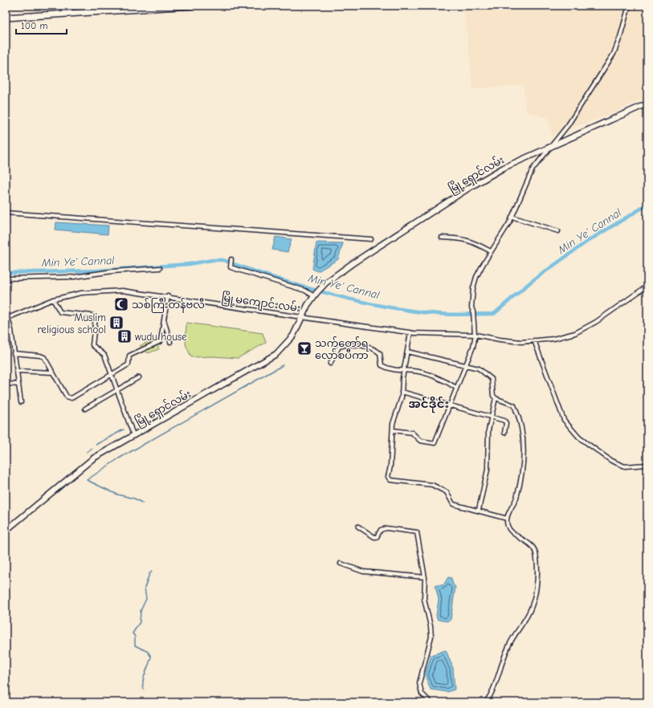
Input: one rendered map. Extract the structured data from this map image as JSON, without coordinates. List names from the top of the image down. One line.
{"streets":{"main road":["မြို့ရှောင်လမ်း"],"street":["မြို့မကျောင်းလမ်း"]},"crossings":[["မြို့ရှောင်လမ်း","မြို့မကျောင်းလမ်း"]],"districts":["အင်ဒိုင်း"],"water":["Min Ye' Cannal"],"places":{"mosque":["သစ်ကြီးတန်ဗလီ"],"building":["Muslim religious school","wudu house"],"bar":["သက်တော်ရ လော်စပီကာ"]},"scale_bar":"100 m"}
